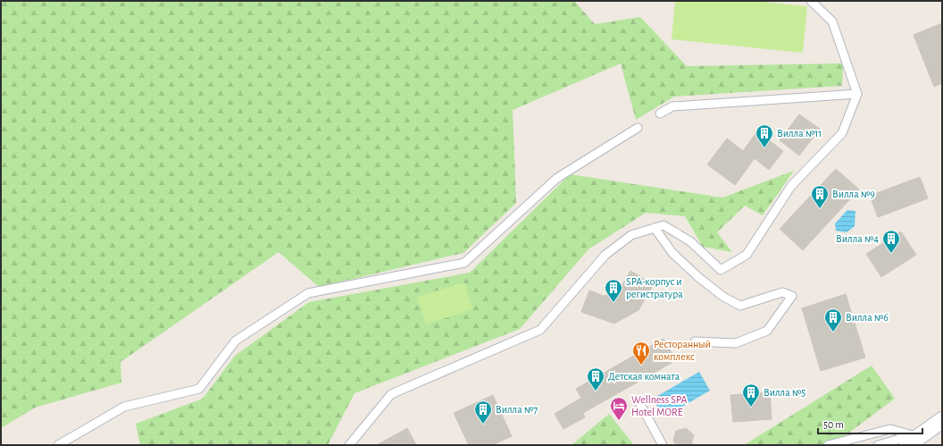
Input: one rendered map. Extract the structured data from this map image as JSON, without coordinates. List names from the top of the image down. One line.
{"places":{"building":["Вилла №11","Вилла №9","Вилла №4","SPA-корпус и регистратура","Вилла №6","Детская комната","Вилла №5","Вилла №7"],"restaurant":["Ресторанный комплекс"],"hotel":["Wellness SPA Hotel MORE"]},"scale_bar":"50 m"}
